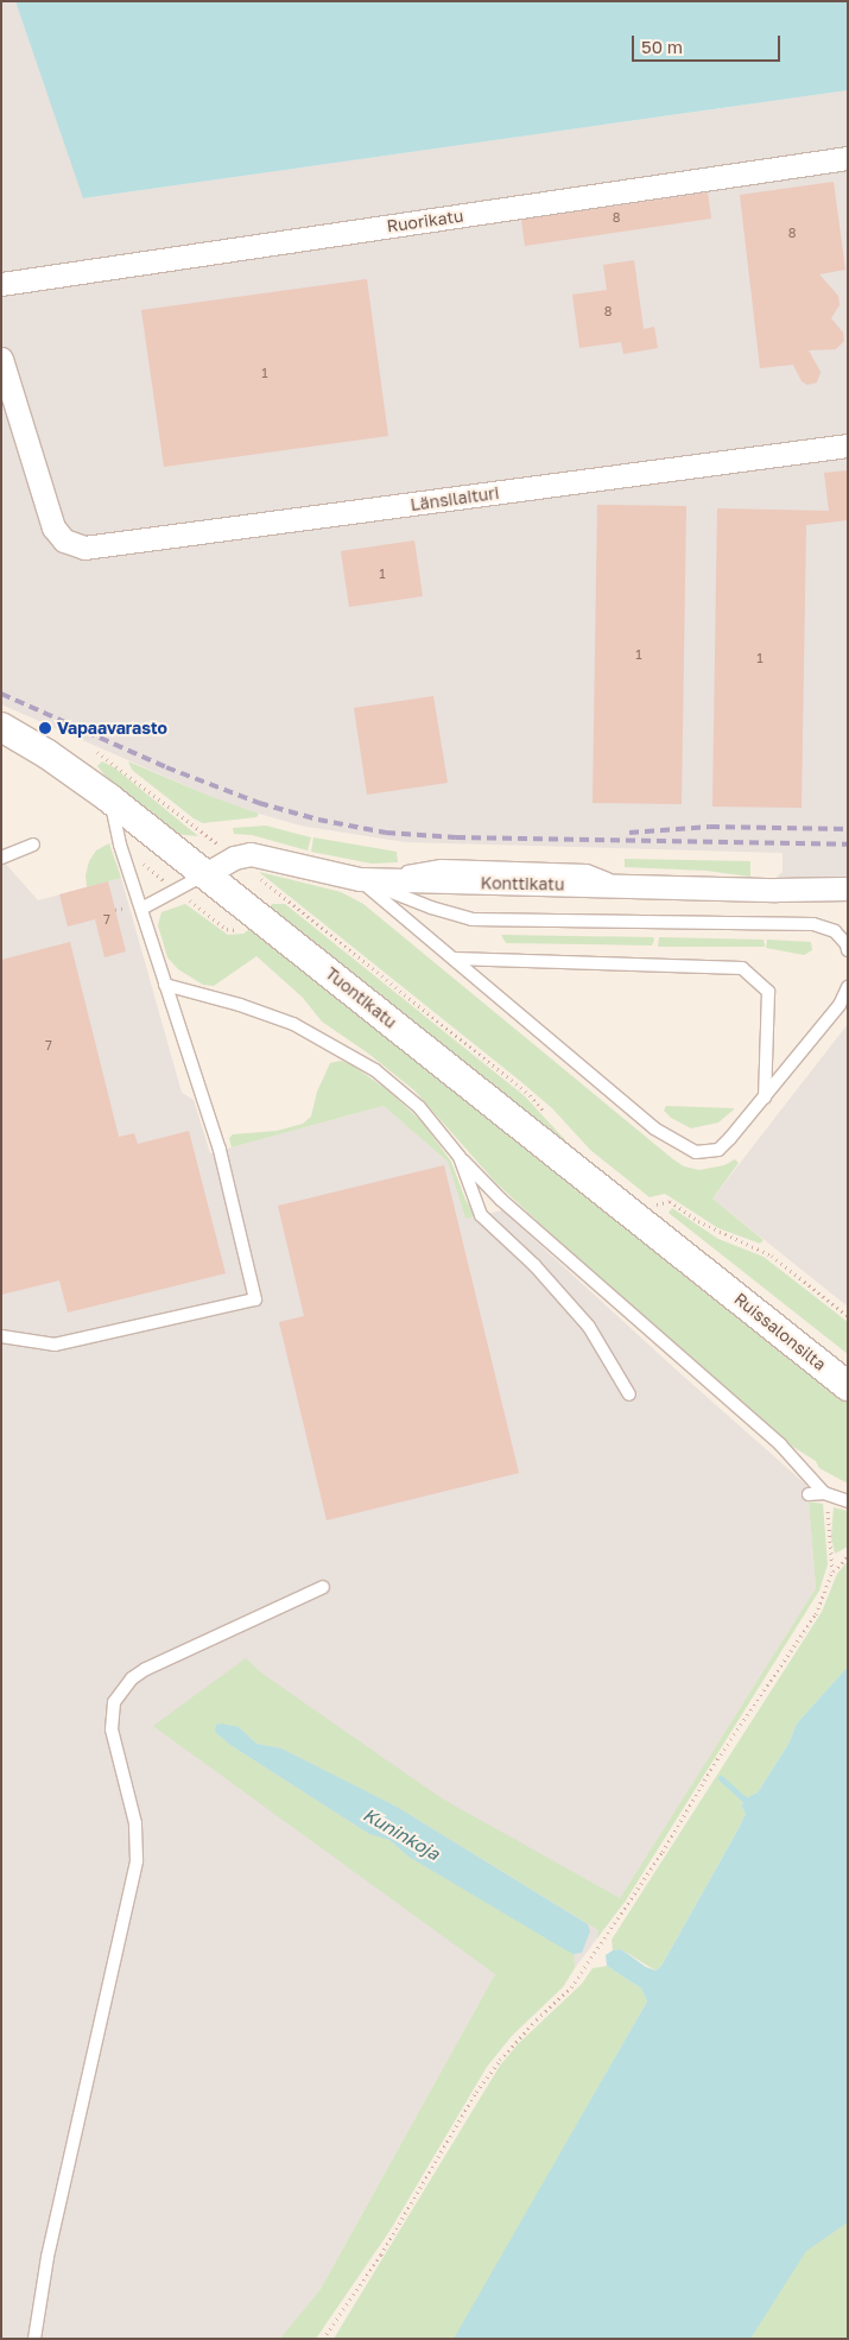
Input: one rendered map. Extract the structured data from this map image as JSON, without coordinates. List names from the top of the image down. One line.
{"streets":{"street":["Ruorikatu","Länsilaituri","Konttikatu","Tuontikatu","Ruissalonsilta"]},"crossings":[["Konttikatu","Tuontikatu"],["Tuontikatu","Ruissalonsilta"]],"water":["Kuninkoja"],"places":["Vapaavarasto"],"house_numbers":["8","8","8","1","1","1","1","7","7"],"scale_bar":"50 m"}
